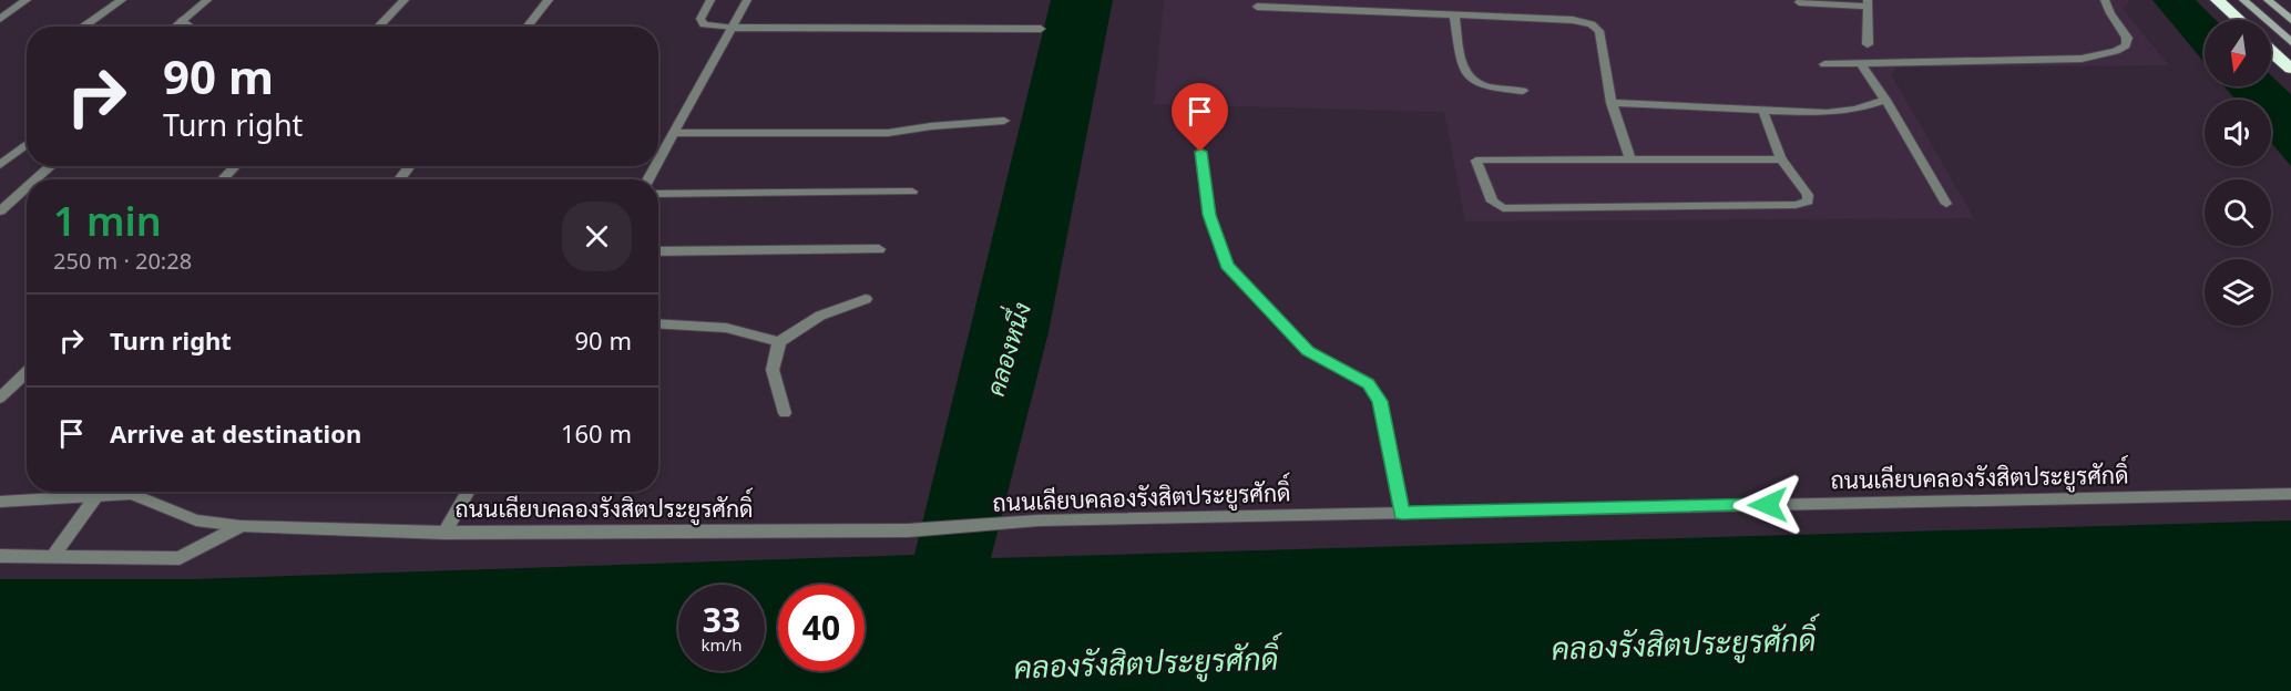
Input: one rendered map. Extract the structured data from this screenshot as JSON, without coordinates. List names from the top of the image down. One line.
{"streets":{"street":["ถนนเลียบคลองรังสิตประยูรศักดิ์"]},"water":["คลองหนึ่ง","คลองรังสิตประยูรศักดิ์"],"north":"bottom","page":{"turn":["90 m","Turn right"],"heading":["1 min","250 m · 20:28"],"list":[{"name":"Turn right","value":"90 m"},{"name":"Arrive at destination","value":"160 m"}],"speed":"33 km/h","limit":"40"}}
